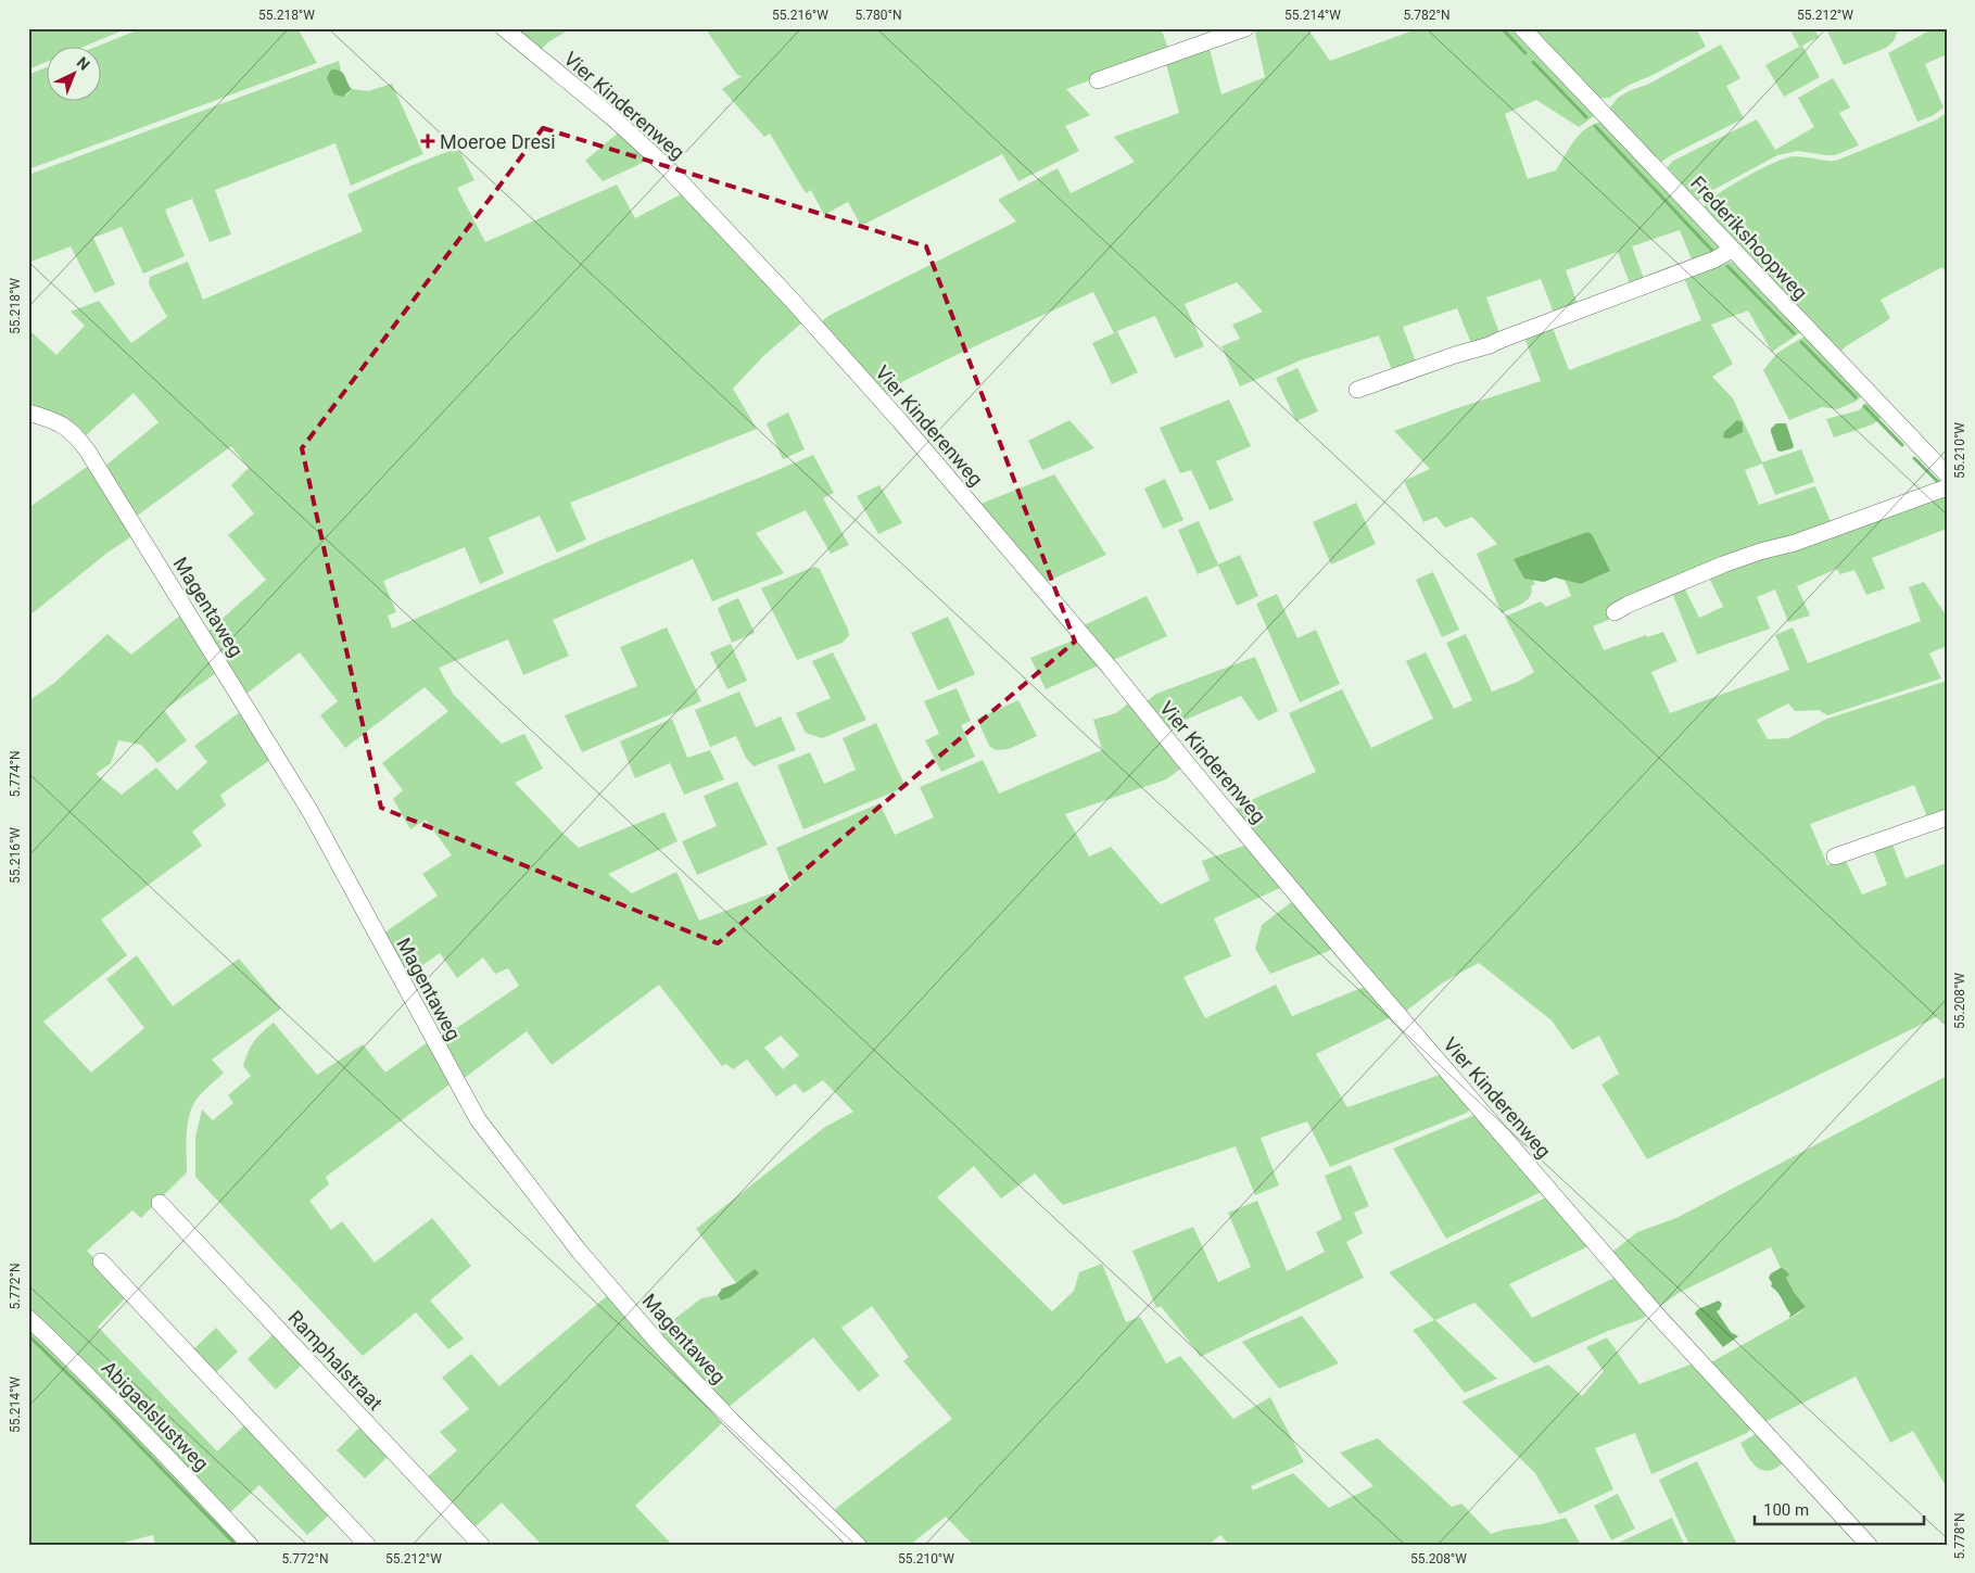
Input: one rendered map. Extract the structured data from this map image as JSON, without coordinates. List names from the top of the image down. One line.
{"streets":{"street":["Vier Kinderenweg","Frederikshoopweg","Magentaweg","Ramphalstraat","Abigaelslustweg"]},"places":{"health":["Moeroe Dresi"]},"scale_bar":"100 m","north":"top right","coordinates":["55.218°W","55.216°W","5.780°N","55.214°W","5.782°N","55.212°W","55.210°W","5.774°N","55.208°W","5.772°N","5.778°N"]}
